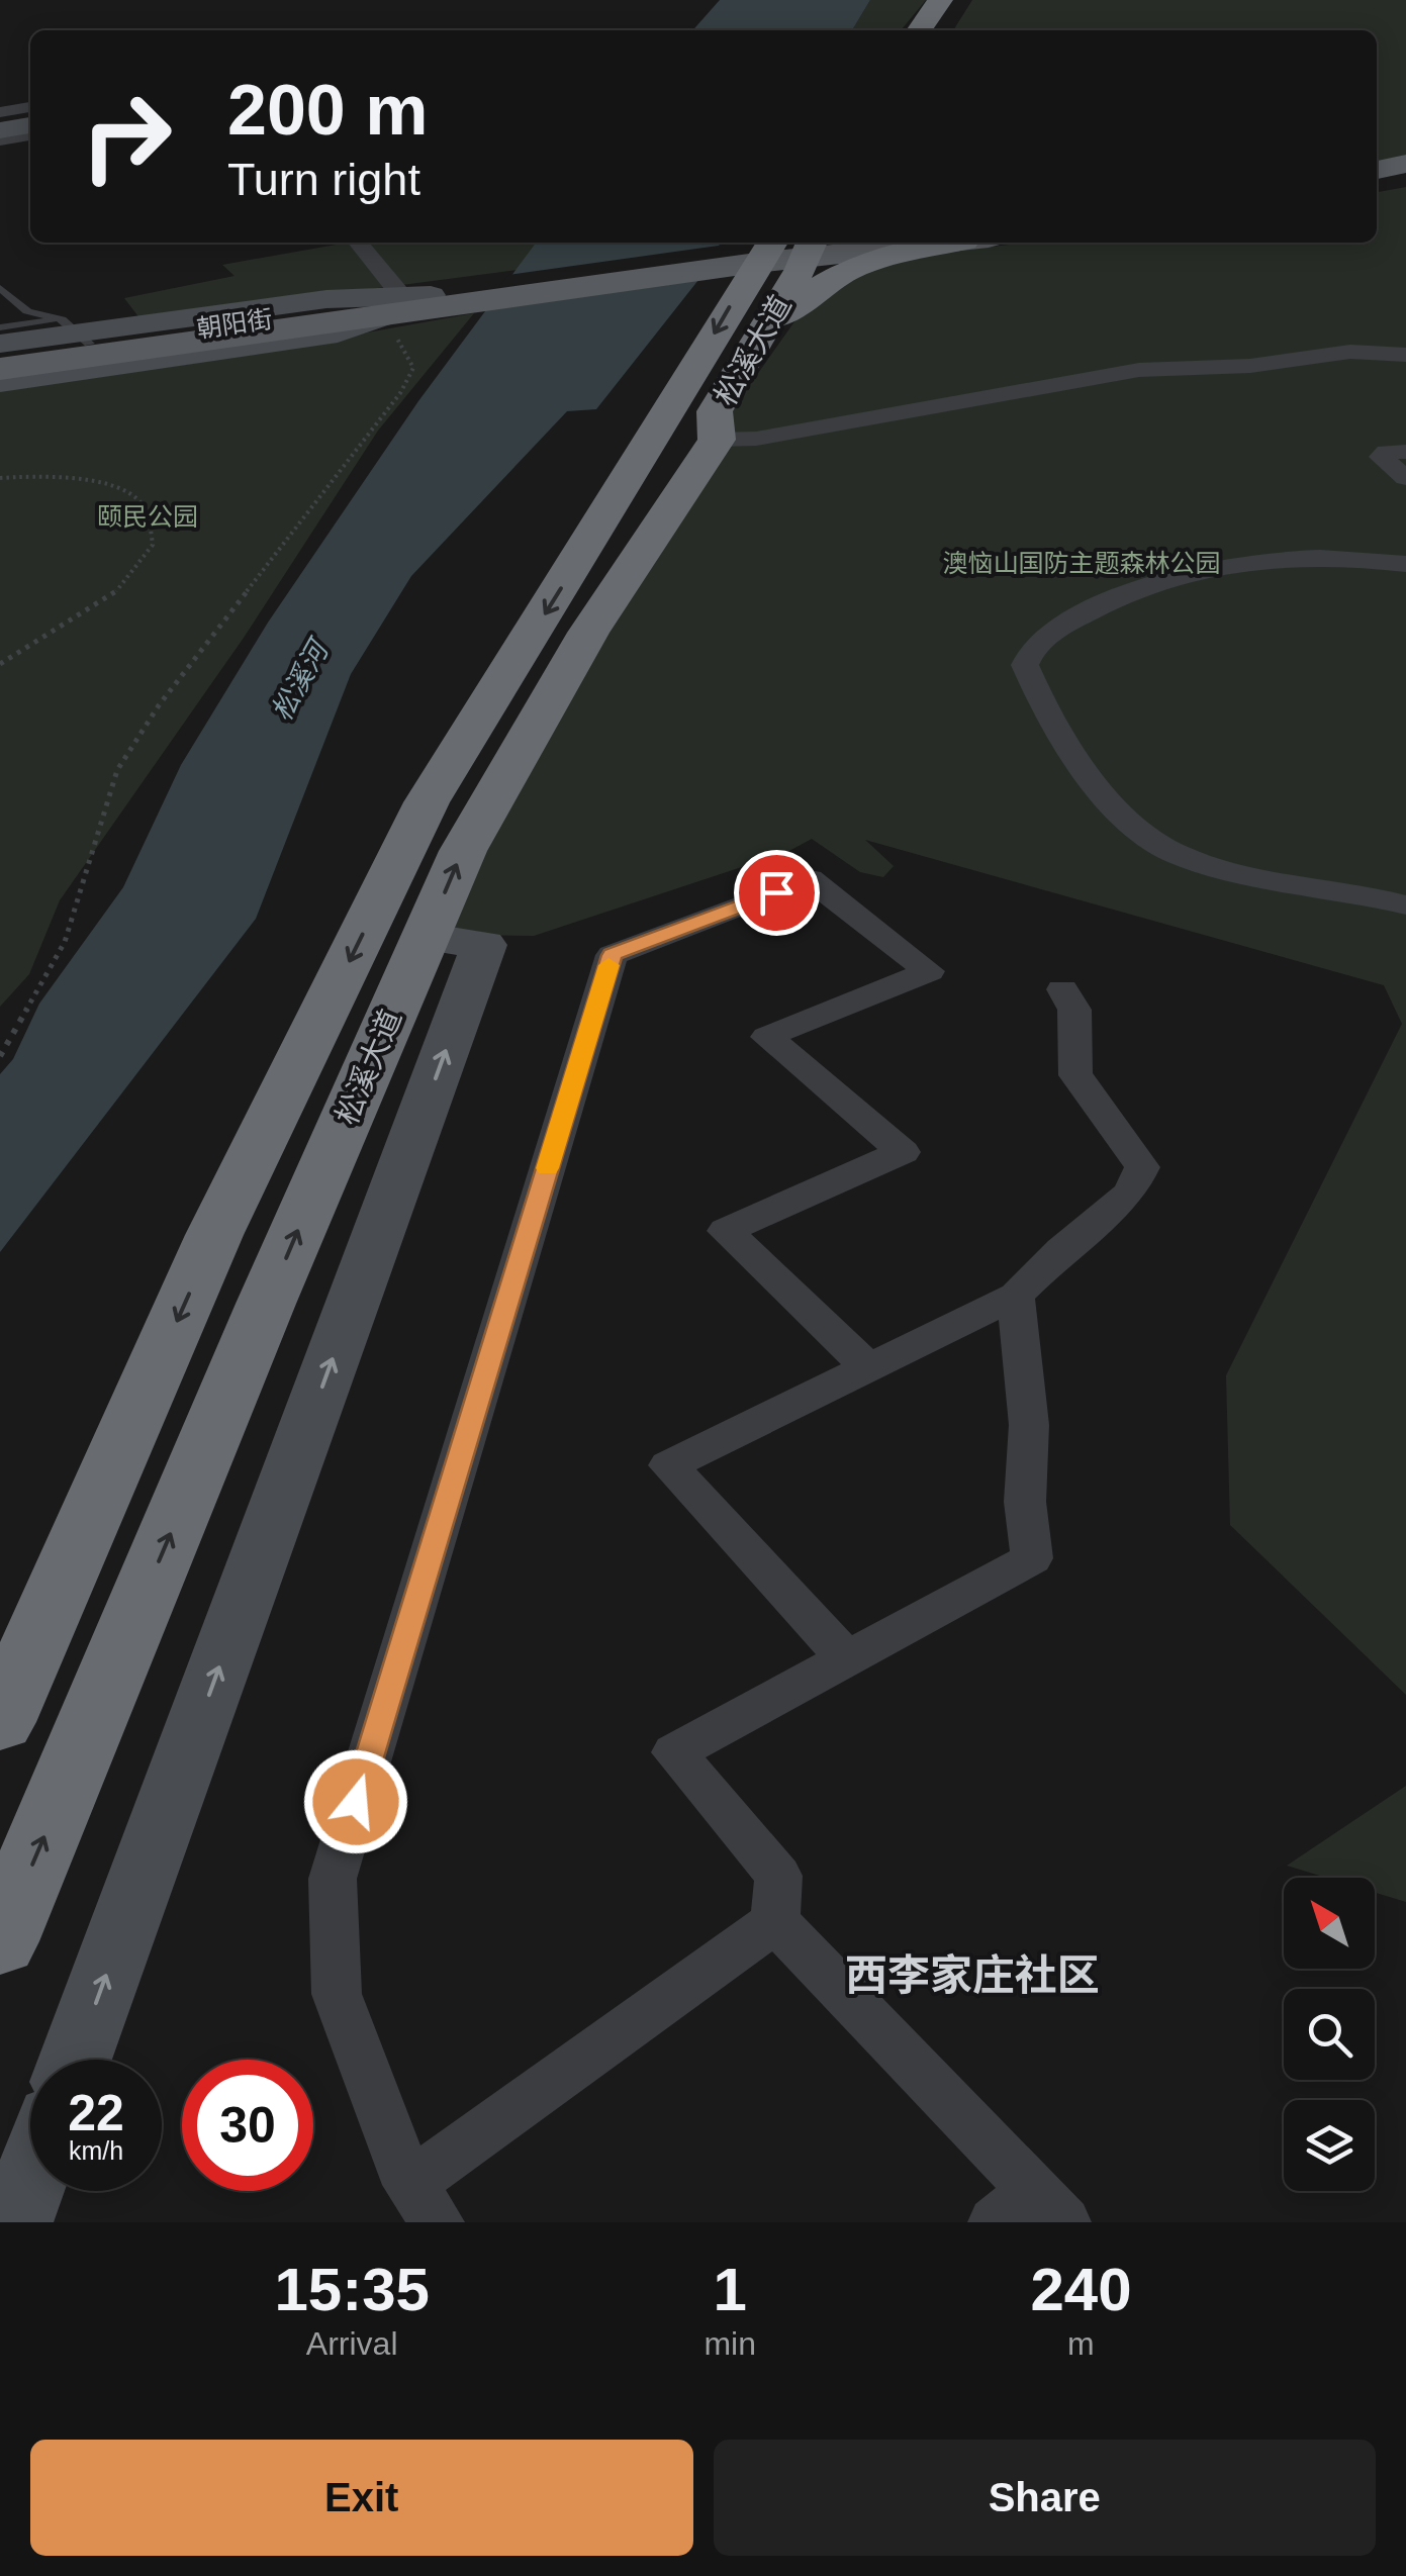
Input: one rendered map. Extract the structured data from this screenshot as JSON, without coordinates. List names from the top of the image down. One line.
{"streets":{"highway":["松溪大道"],"main road":["朝阳街"]},"districts":["西李家庄社区"],"water":["松溪河"],"parks":["颐民公园","澳恼山国防主题森林公园"],"north":"top left","page":{"turn":["200 m","Turn right"],"speed":"22 km/h","limit":"30","eta":["15:35","Arrival","1","min","240","m"],"buttons":["Exit","Share"]}}
